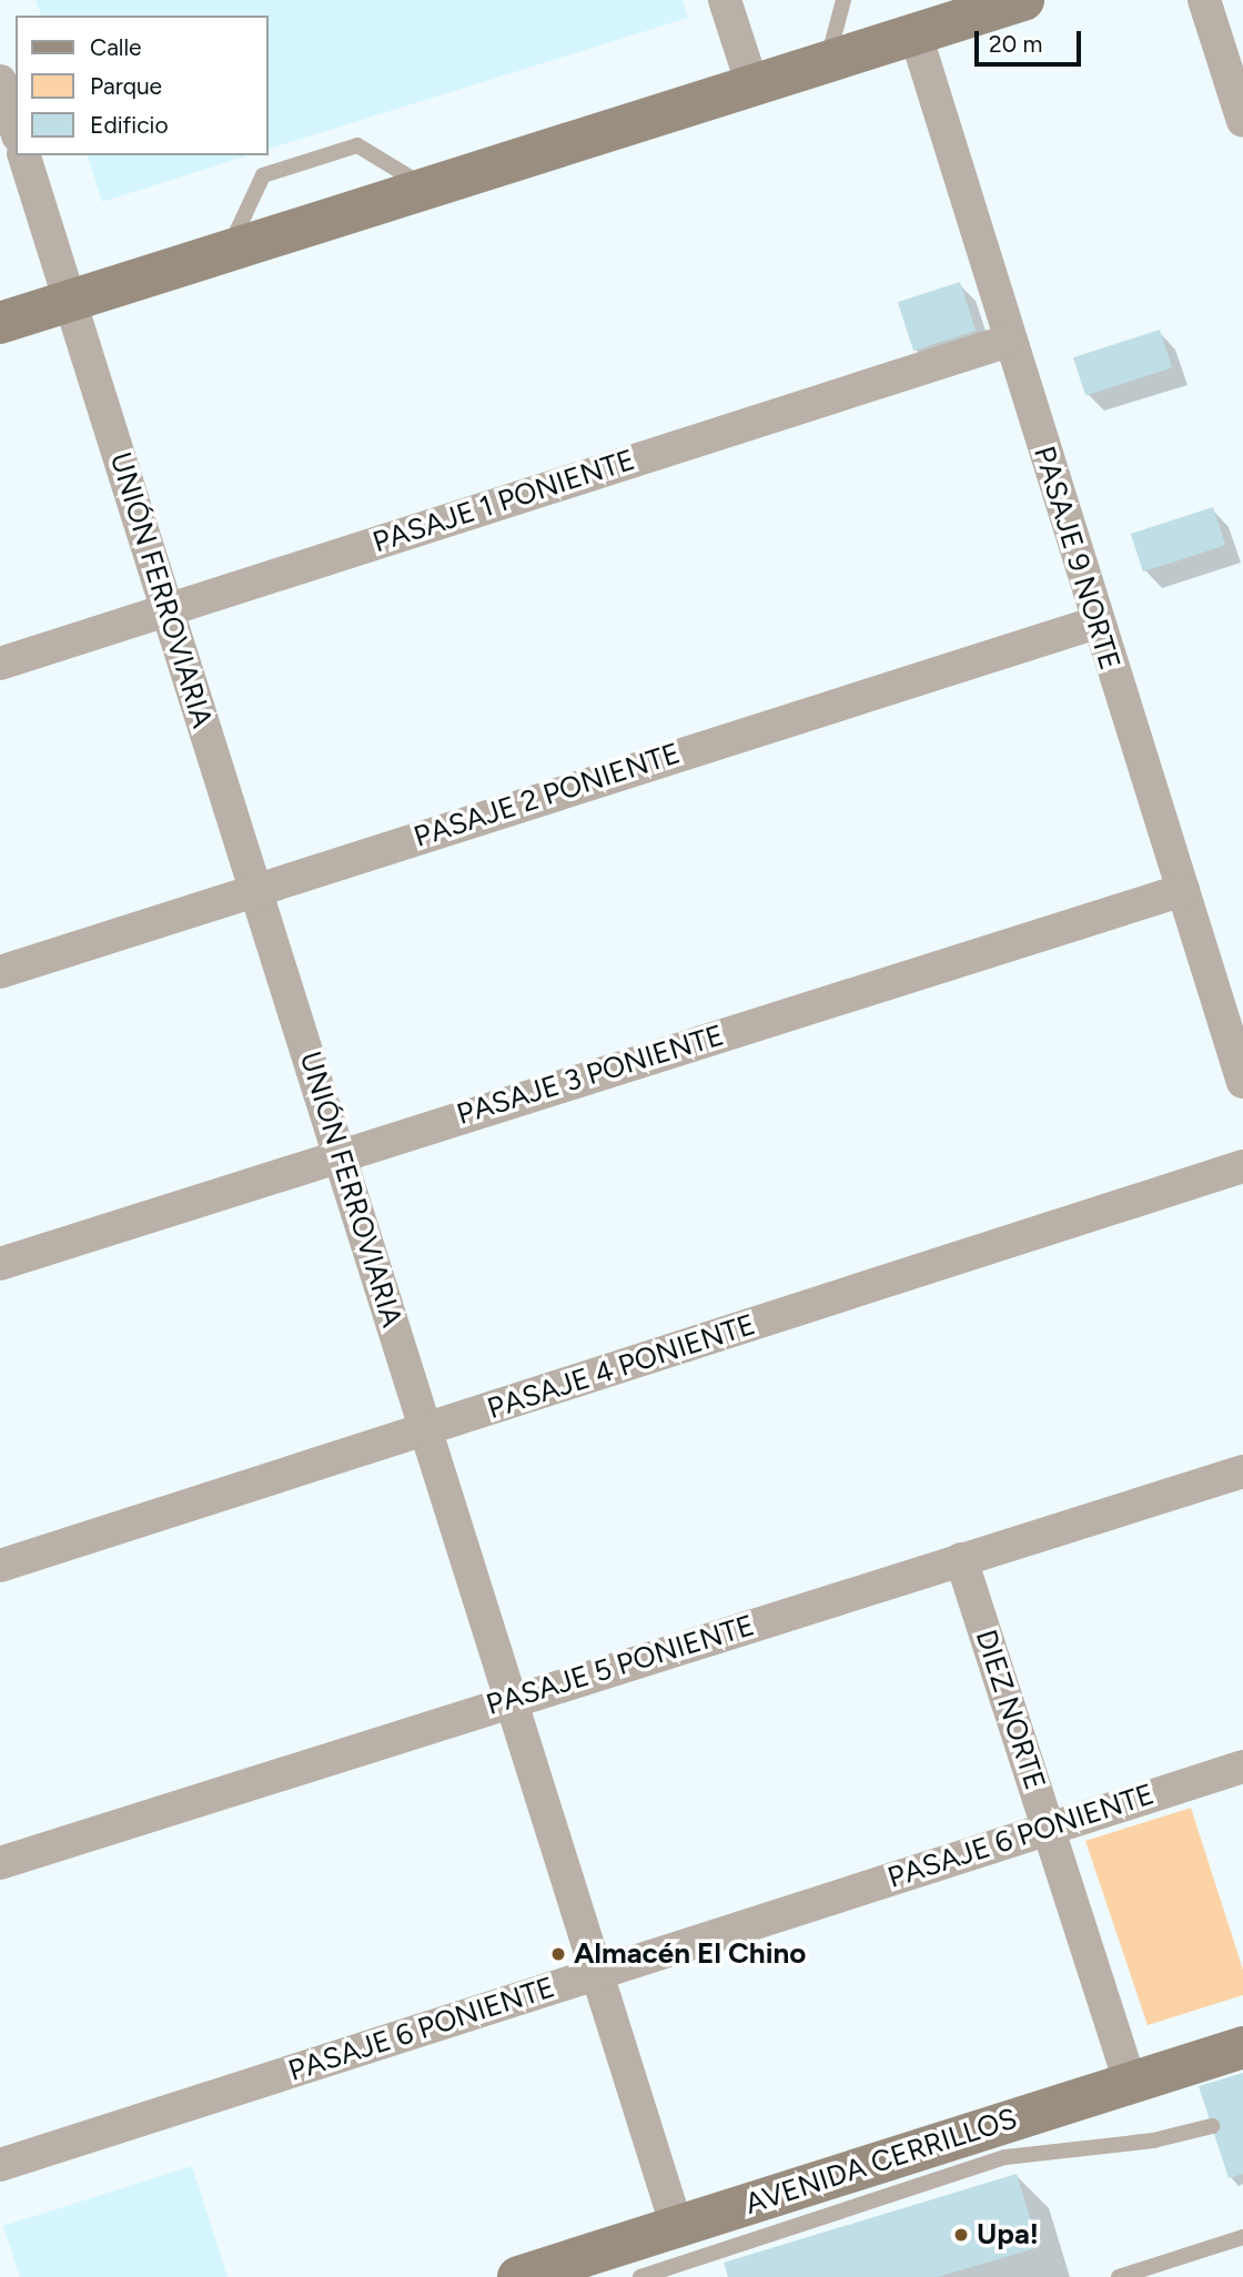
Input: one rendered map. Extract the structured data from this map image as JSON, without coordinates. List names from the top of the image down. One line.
{"streets":{"street":["PASAJE 1 PONIENTE","PASAJE 9 NORTE","UNIÓN FERROVIARIA","PASAJE 2 PONIENTE","PASAJE 3 PONIENTE","PASAJE 4 PONIENTE","PASAJE 5 PONIENTE","DIEZ NORTE","PASAJE 6 PONIENTE","AVENIDA CERRILLOS"]},"crossings":[["PASAJE 1 PONIENTE","PASAJE 9 NORTE"],["PASAJE 1 PONIENTE","UNIÓN FERROVIARIA"],["PASAJE 9 NORTE","PASAJE 2 PONIENTE"],["PASAJE 9 NORTE","PASAJE 3 PONIENTE"],["UNIÓN FERROVIARIA","PASAJE 2 PONIENTE"],["UNIÓN FERROVIARIA","PASAJE 3 PONIENTE"],["UNIÓN FERROVIARIA","PASAJE 4 PONIENTE"],["UNIÓN FERROVIARIA","PASAJE 5 PONIENTE"],["UNIÓN FERROVIARIA","PASAJE 6 PONIENTE"],["UNIÓN FERROVIARIA","AVENIDA CERRILLOS"],["PASAJE 5 PONIENTE","DIEZ NORTE"],["DIEZ NORTE","PASAJE 6 PONIENTE"],["DIEZ NORTE","AVENIDA CERRILLOS"]],"places":["Almacén El Chino","Upa!"],"legend":["Calle","Parque","Edificio"],"scale_bar":"20 m"}
